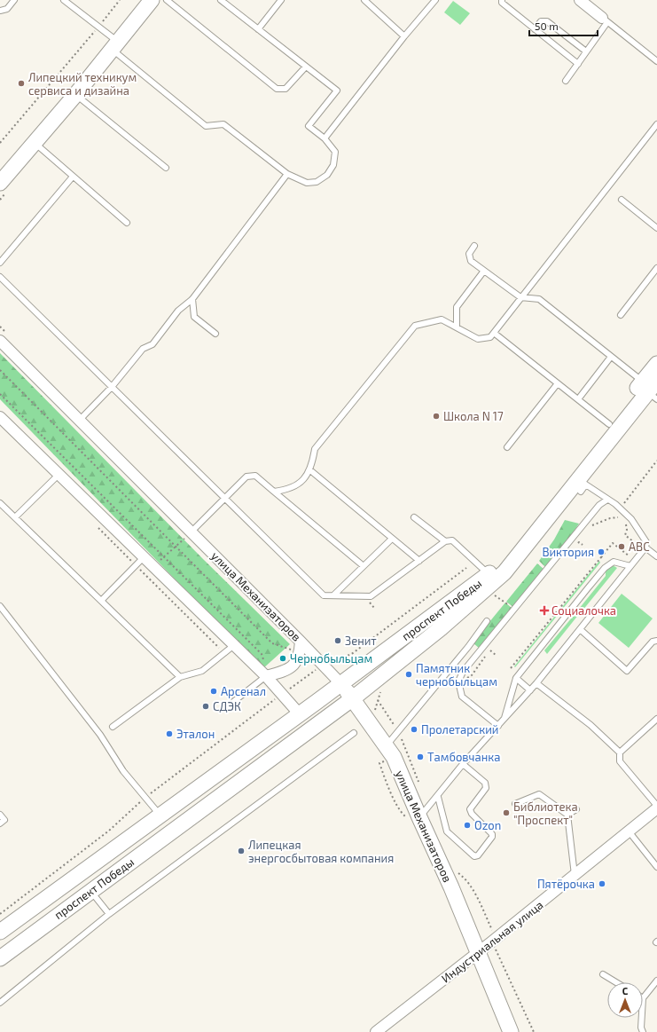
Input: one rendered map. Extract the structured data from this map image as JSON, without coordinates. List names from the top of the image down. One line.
{"streets":{"main road":["улица Механизаторов","проспект Победы"],"street":["Индустриальная улица"]},"crossings":[["улица Механизаторов","проспект Победы"],["улица Механизаторов","Индустриальная улица"]],"places":{"other":["Липецкий техникум сервиса и дизайна","Школа N 17","АВС","Виктория","Зенит","Чернобыльцам","Памятник чернобыльцам","Арсенал","СДЭК","Пролетарский","Эталон","Тамбовчанка","Библиотека \"Проспект\"","Ozon","Липецкая энергосбытовая компания","Пятёрочка"],"health":["Социалочка"]},"scale_bar":"50 m","north":"top"}
